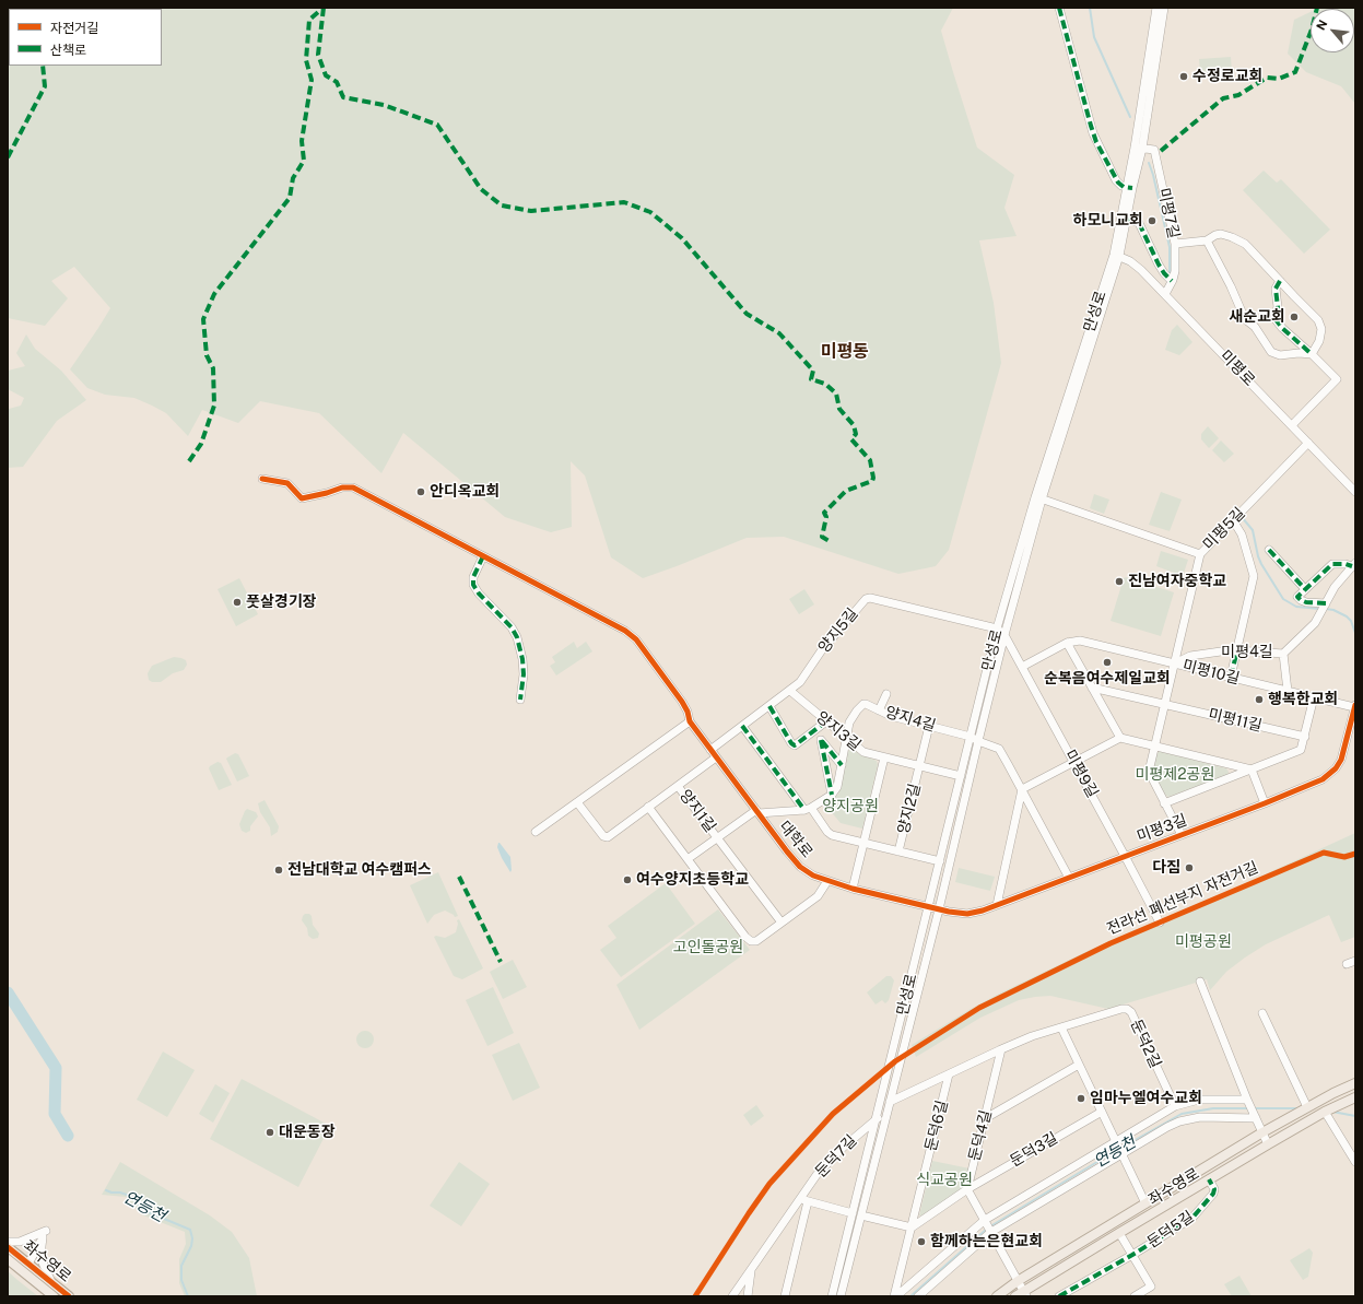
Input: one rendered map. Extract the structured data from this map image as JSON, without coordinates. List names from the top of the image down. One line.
{"streets":{"main road":["좌수영로"],"street":["미평7길","만성로","미평로","미평5길","양지5길","미평4길","미평10길","양지4길","미평11길","양지3길","미평9길","양지2길","양지1길","미평3길","대학로","둔덕2길","둔덕6길","둔덕4길","둔덕3길","둔덕7길","둔덕5길"],"cycle path":["전라선 폐선부지 자전거길"]},"crossings":[["미평7길","만성로"],["미평7길","미평로"],["만성로","미평로"],["만성로","양지5길"],["만성로","양지4길"],["만성로","양지3길"],["만성로","미평9길"],["만성로","양지2길"],["만성로","미평3길"],["만성로","대학로"],["만성로","둔덕2길"],["만성로","둔덕7길"],["미평로","미평5길"],["미평5길","미평4길"],["미평5길","미평10길"],["미평5길","미평11길"],["미평5길","미평3길"],["양지5길","양지3길"],["양지5길","미평9길"],["양지5길","양지2길"],["양지5길","대학로"],["미평4길","미평10길"],["미평10길","미평9길"],["미평10길","미평3길"],["양지4길","양지3길"],["양지3길","양지2길"],["미평9길","미평3길"],["양지1길","대학로"],["미평3길","대학로"],["둔덕2길","둔덕6길"],["둔덕2길","둔덕4길"],["둔덕4길","둔덕3길"],["좌수영로","둔덕5길"]],"districts":["미평동"],"water":["연등천"],"parks":["미평제2공원","양지공원","미평공원","고인돌공원","식교공원"],"places":["수정로교회","하모니교회","새순교회","안디옥교회","진남여자중학교","풋살경기장","순복음여수제일교회","행복한교회","다짐","전남대학교 여수캠퍼스","여수양지초등학교","임마누엘여수교회","대운동장","함께하는은현교회"],"legend":["자전거길","산책로"],"north":"top left"}
